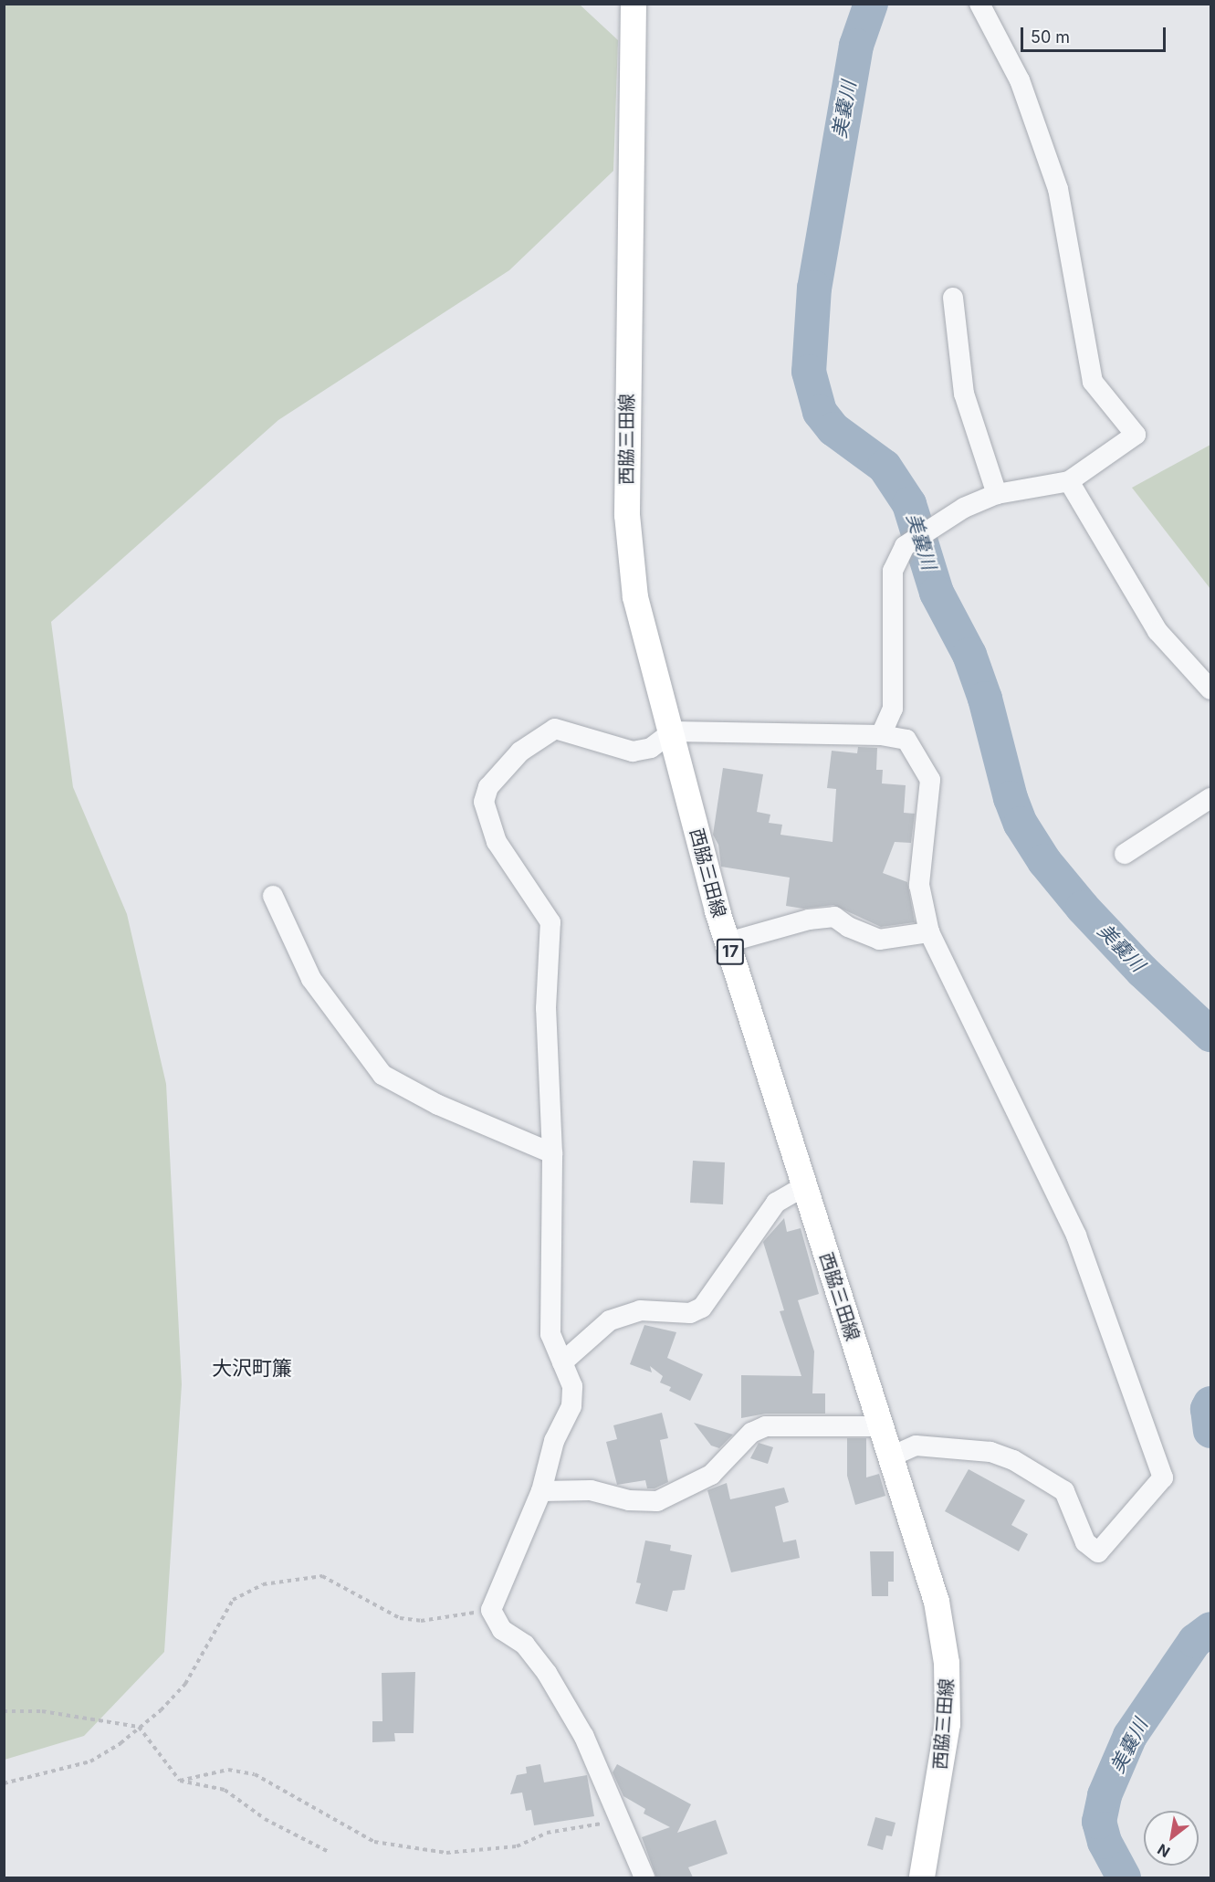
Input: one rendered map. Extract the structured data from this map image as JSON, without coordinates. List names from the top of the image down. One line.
{"streets":{"main road":["西脇三田線","17"]},"districts":["大沢町簾"],"water":["美嚢川"],"scale_bar":"50 m","north":"bottom left"}
